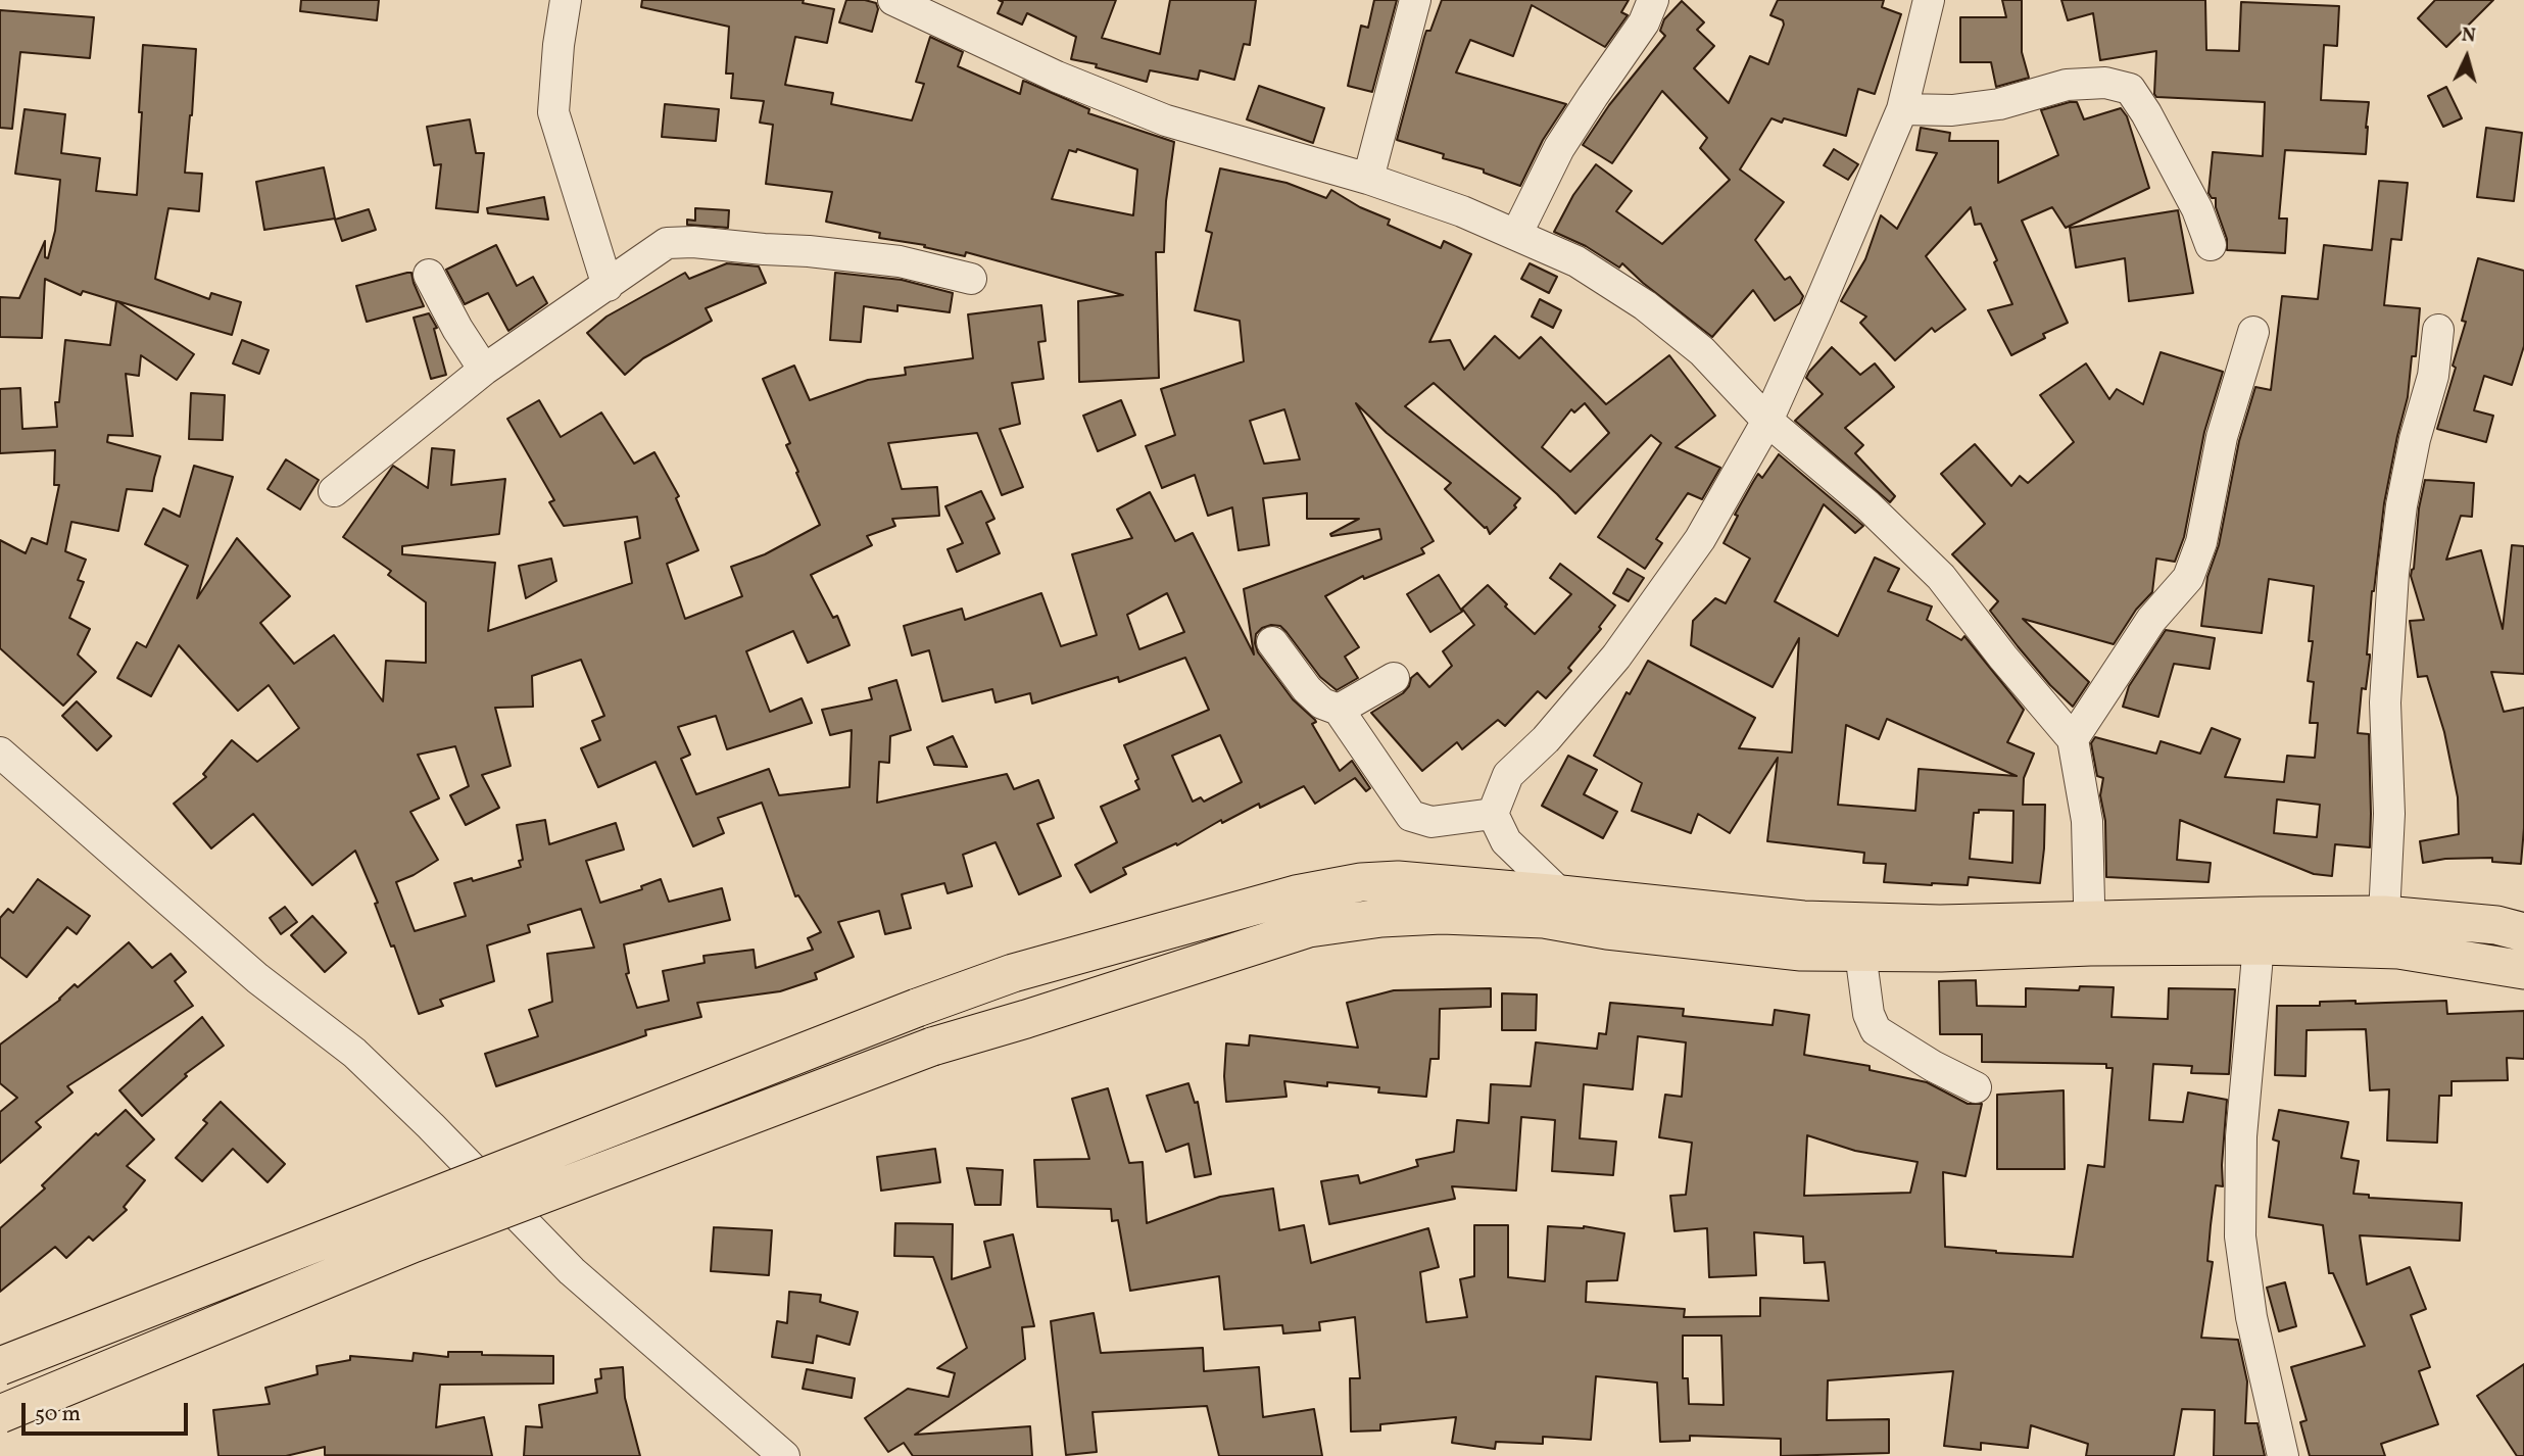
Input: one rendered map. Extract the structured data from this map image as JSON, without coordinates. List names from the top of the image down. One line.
{"scale_bar":"50 m","north":"top"}
